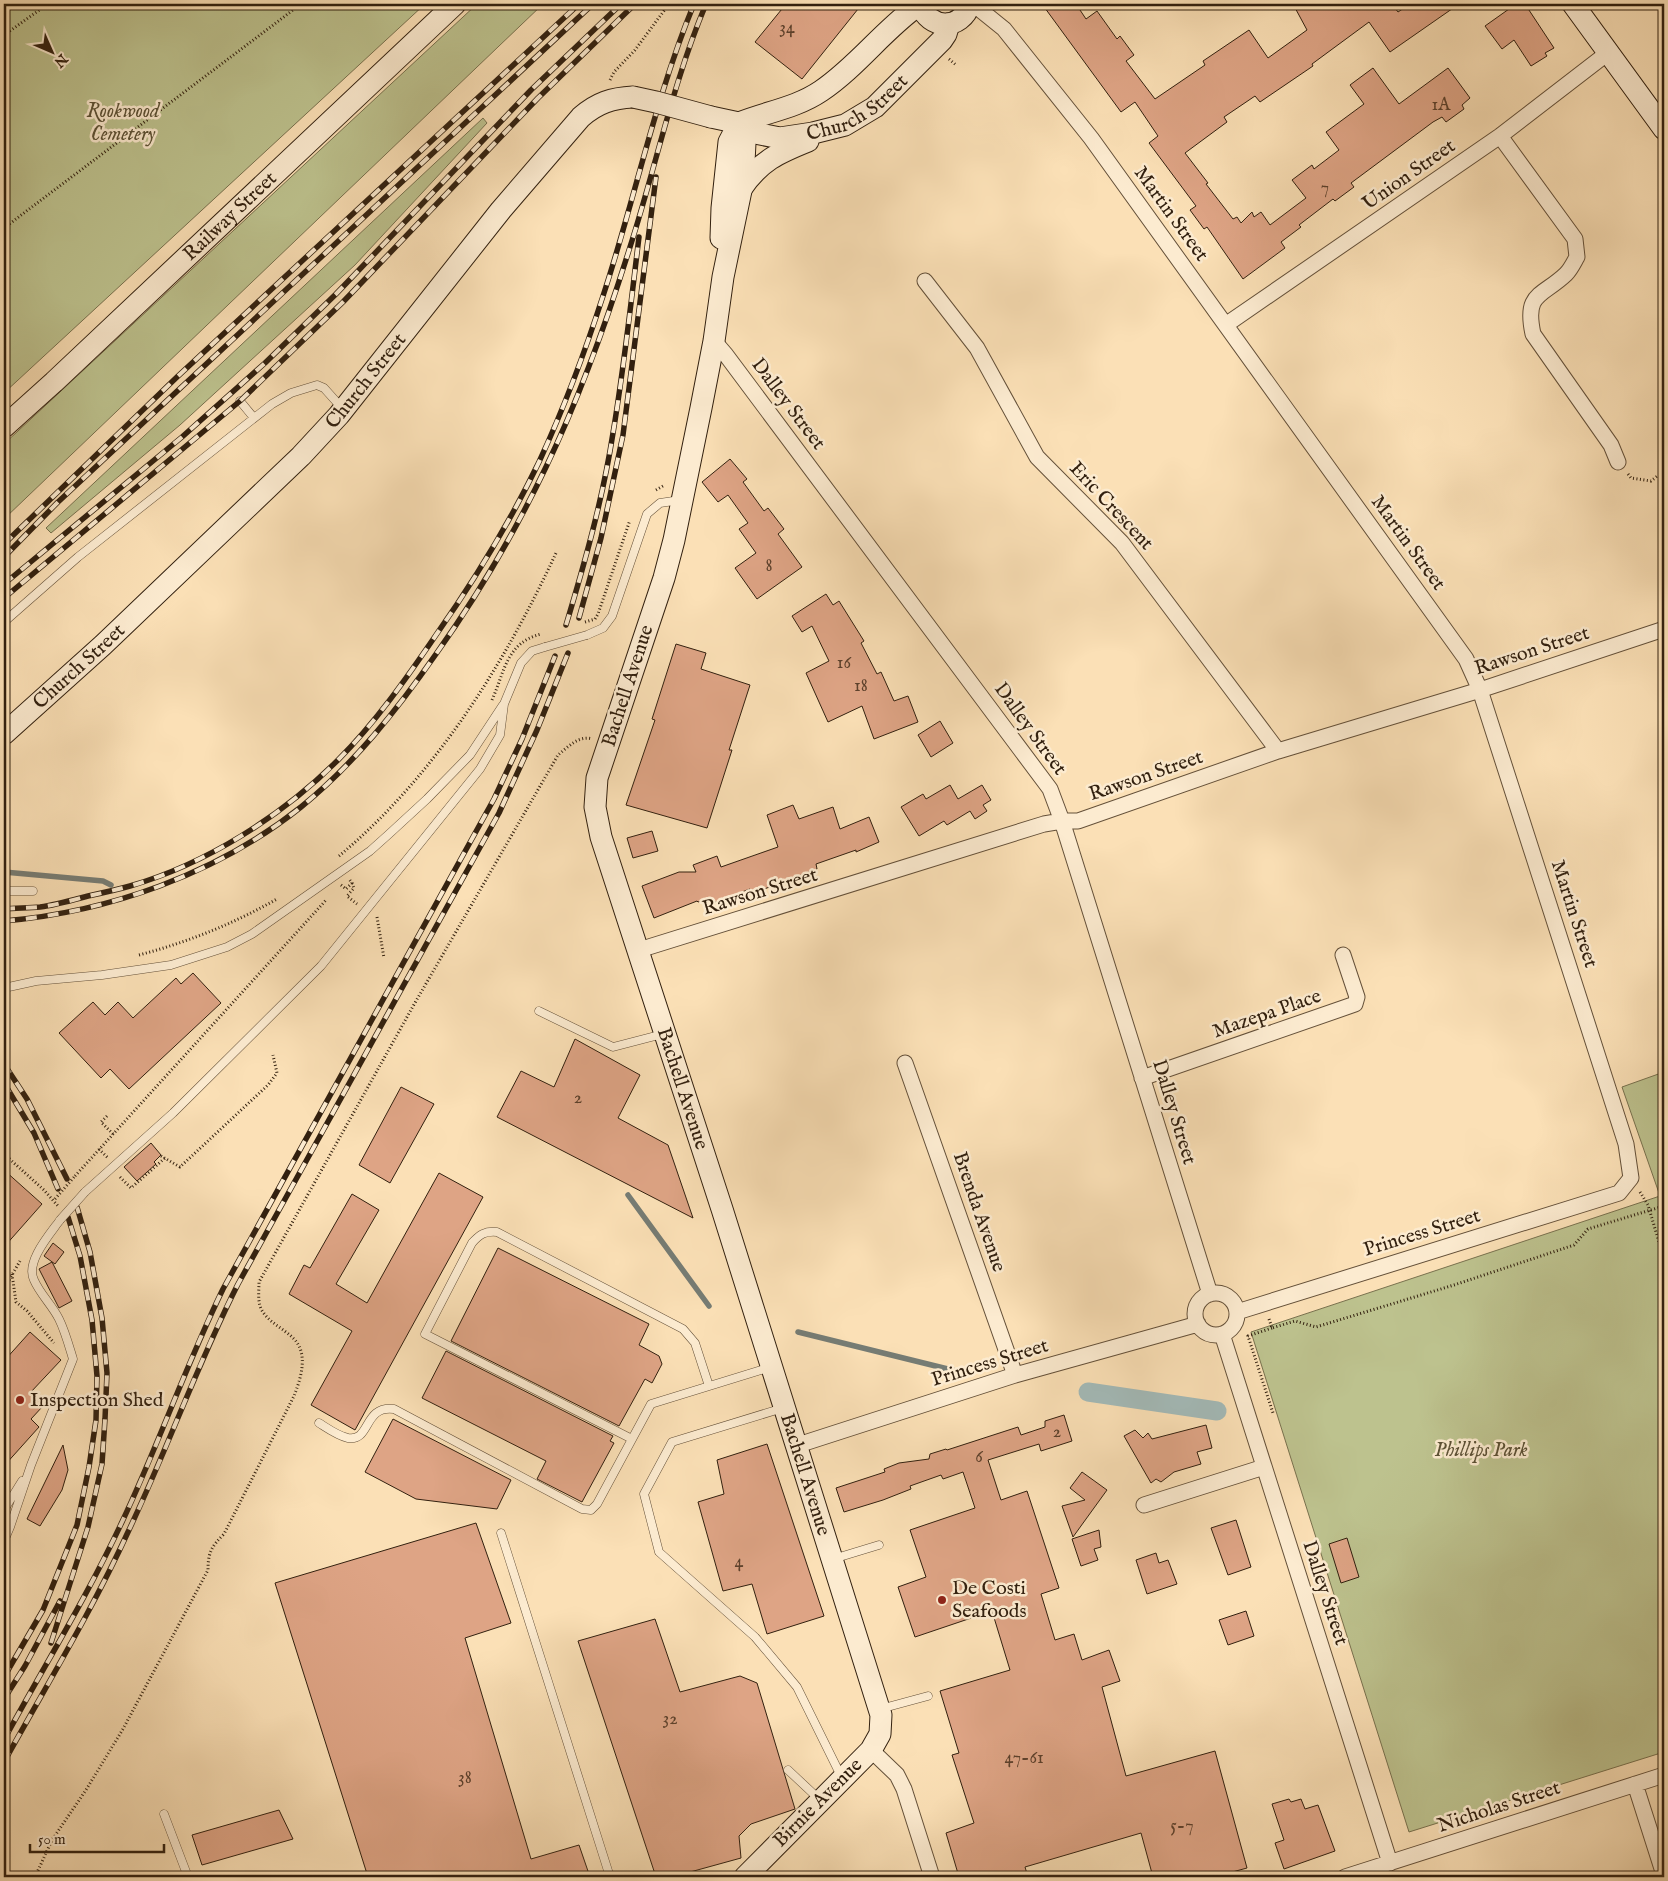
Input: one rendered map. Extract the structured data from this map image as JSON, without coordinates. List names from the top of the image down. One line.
{"streets":{"main road":["Church Street","Railway Street","Bachell Avenue","Birnie Avenue"],"street":["Union Street","Martin Street","Dalley Street","Eric Crescent","Rawson Street","Mazepa Place","Brenda Avenue","Princess Street","Nicholas Street"]},"crossings":[["Church Street","Bachell Avenue"],["Union Street","Martin Street"],["Martin Street","Rawson Street"],["Martin Street","Princess Street"],["Dalley Street","Rawson Street"],["Dalley Street","Bachell Avenue"],["Dalley Street","Mazepa Place"],["Dalley Street","Princess Street"],["Dalley Street","Nicholas Street"],["Eric Crescent","Rawson Street"],["Rawson Street","Bachell Avenue"],["Bachell Avenue","Princess Street"],["Bachell Avenue","Birnie Avenue"],["Brenda Avenue","Princess Street"]],"parks":["Rookwood Cemetery","Phillips Park"],"places":["Inspection Shed","De Costi Seafoods"],"house_numbers":["34","1A","7","8","16","18","2","2","6","4","32","47-61","38","5-7"],"scale_bar":"50 m","north":"bottom right"}
